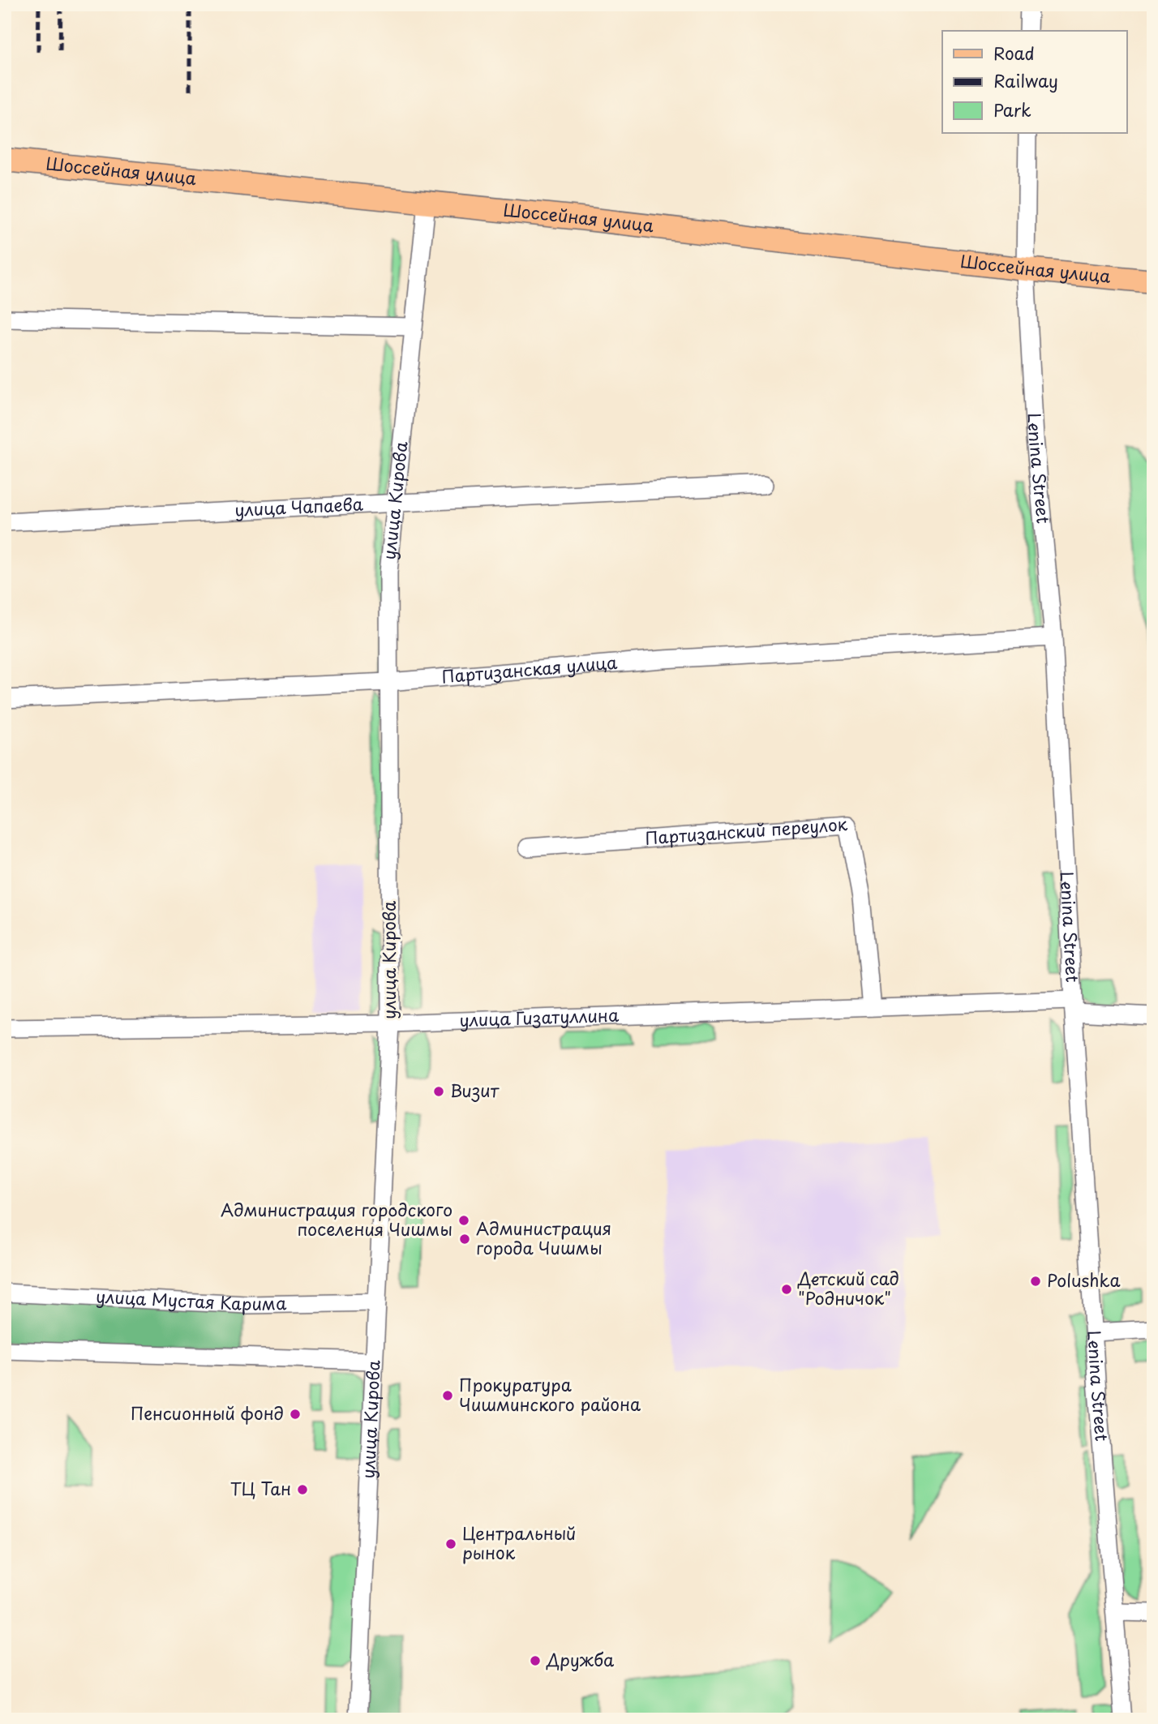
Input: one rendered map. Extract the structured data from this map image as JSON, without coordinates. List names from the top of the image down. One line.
{"streets":{"main road":["Шоссейная улица"],"street":["Lenina Street","улица Кирова","улица Чапаева","Партизанская улица","Партизанский переулок","улица Гизатуллина","улица Мустая Карима"]},"crossings":[["Шоссейная улица","Lenina Street"],["Шоссейная улица","улица Кирова"],["Lenina Street","Партизанская улица"],["Lenina Street","улица Гизатуллина"],["улица Кирова","улица Чапаева"],["улица Кирова","Партизанская улица"],["улица Кирова","улица Гизатуллина"],["улица Кирова","улица Мустая Карима"],["Партизанский переулок","улица Гизатуллина"]],"places":["Визит","Администрация городского поселения Чишмы","Администрация города Чишмы","Polushka","Детский сад \"Родничок\"","Прокуратура Чишминского района","Пенсионный фонд","ТЦ Тан","Центральный рынок","Дружба"],"legend":["Road","Railway","Park"]}
